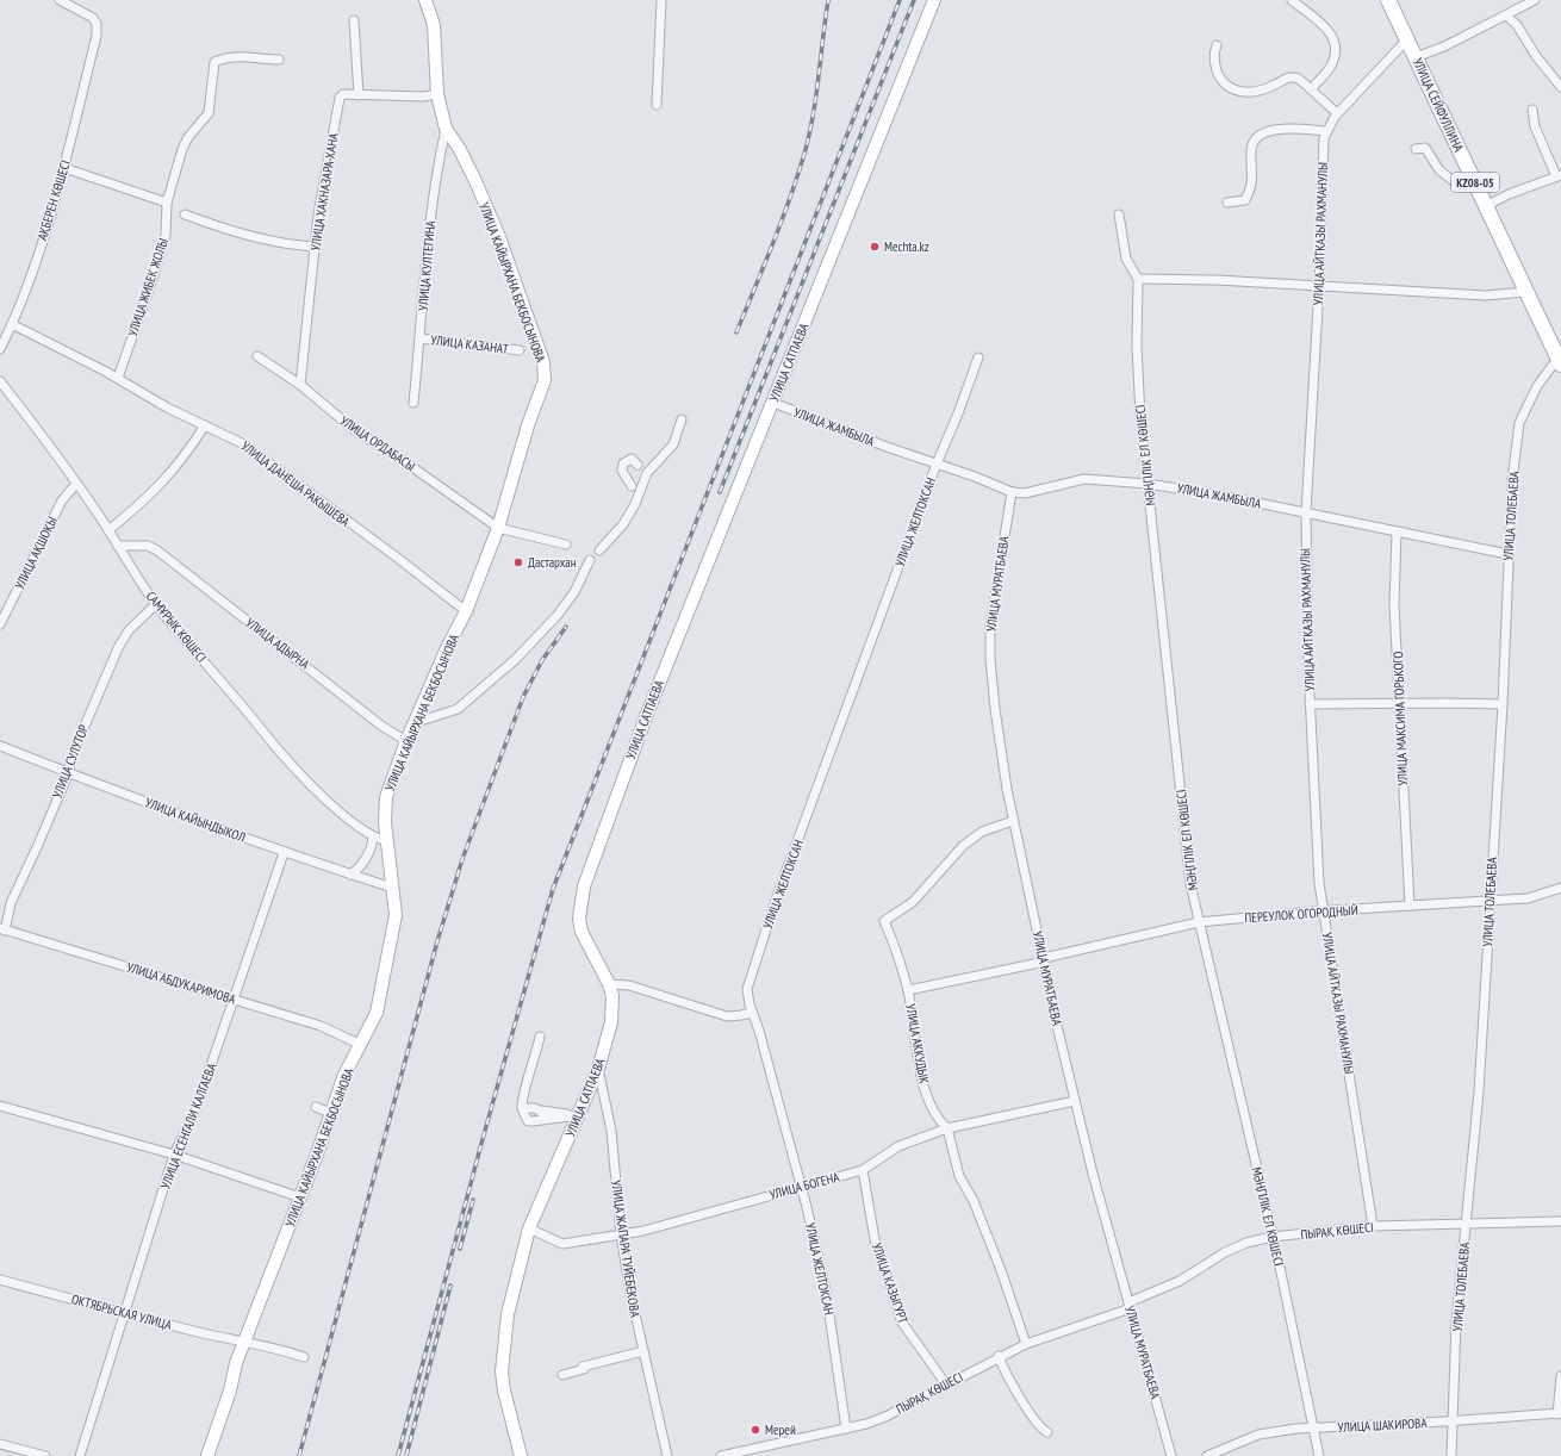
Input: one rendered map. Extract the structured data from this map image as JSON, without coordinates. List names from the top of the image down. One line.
{"streets":{"main road":["УЛИЦА СЕЙФУЛЛИНА","KZ08-05"],"street":["УЛИЦА ХАКНАЗАРА-ХАНА","АҚБЕРЕН КӨШЕСІ","УЛИЦА АЙТКАЗЫ РАХМАНУЛЫ","УЛИЦА КУЛТЕГИНА","УЛИЦА КАЙЫРХАНА БЕКБОСЫНОВА","УЛИЦА ЖИБЕК ЖОЛЫ","УЛИЦА КАЗАНАТ","УЛИЦА САТПАЕВА","УЛИЦА ЖАМБЫЛА","УЛИЦА ОРДАБАСЫ","МӘҢГІЛІК ЕЛ КӨШЕСІ","УЛИЦА ДАНЕША РАКЫШЕВА","УЛИЦА ТОЛЕБАЕВА","УЛИЦА ЖЕЛТОКСАН","УЛИЦА АҚШОҚЫ","УЛИЦА МУРАТБАЕВА","САМҰРЫҚ КӨШЕСІ","УЛИЦА АДЫРНА","УЛИЦА МАКСИМА ГОРЬКОГО","УЛИЦА СУЛУТОР","УЛИЦА КАЙЫНДЫКОЛ","ПЕРЕУЛОК ОГОРОДНЫЙ","УЛИЦА АБДУКАРИМОВА","УЛИЦА АККУДЫК","УЛИЦА ЕСЕНГАЛИ КАЛГАЕВА","УЛИЦА БОГЕНА","ПЫРАҚ КӨШЕСІ","УЛИЦА ЖАПАРА ТУЙЕБЕКОВА","УЛИЦА КАЗЫГУРТ","ОКТЯБРЬСКАЯ УЛИЦА","УЛИЦА ШАКИРОВА"]},"crossings":[["УЛИЦА СЕЙФУЛЛИНА","УЛИЦА АЙТКАЗЫ РАХМАНУЛЫ"],["УЛИЦА СЕЙФУЛЛИНА","УЛИЦА ТОЛЕБАЕВА"],["УЛИЦА ХАКНАЗАРА-ХАНА","УЛИЦА КАЙЫРХАНА БЕКБОСЫНОВА"],["УЛИЦА ХАКНАЗАРА-ХАНА","УЛИЦА ОРДАБАСЫ"],["АҚБЕРЕН КӨШЕСІ","УЛИЦА ДАНЕША РАКЫШЕВА"],["УЛИЦА АЙТКАЗЫ РАХМАНУЛЫ","УЛИЦА ЖАМБЫЛА"],["УЛИЦА АЙТКАЗЫ РАХМАНУЛЫ","ПЕРЕУЛОК ОГОРОДНЫЙ"],["УЛИЦА АЙТКАЗЫ РАХМАНУЛЫ","ПЫРАҚ КӨШЕСІ"],["УЛИЦА КУЛТЕГИНА","УЛИЦА КАЙЫРХАНА БЕКБОСЫНОВА"],["УЛИЦА КУЛТЕГИНА","УЛИЦА КАЗАНАТ"],["УЛИЦА КАЙЫРХАНА БЕКБОСЫНОВА","УЛИЦА ОРДАБАСЫ"],["УЛИЦА КАЙЫРХАНА БЕКБОСЫНОВА","УЛИЦА ДАНЕША РАКЫШЕВА"],["УЛИЦА КАЙЫРХАНА БЕКБОСЫНОВА","САМҰРЫҚ КӨШЕСІ"],["УЛИЦА КАЙЫРХАНА БЕКБОСЫНОВА","УЛИЦА АДЫРНА"],["УЛИЦА КАЙЫРХАНА БЕКБОСЫНОВА","УЛИЦА КАЙЫНДЫКОЛ"],["УЛИЦА КАЙЫРХАНА БЕКБОСЫНОВА","УЛИЦА АБДУКАРИМОВА"],["УЛИЦА КАЙЫРХАНА БЕКБОСЫНОВА","ОКТЯБРЬСКАЯ УЛИЦА"],["УЛИЦА ЖИБЕК ЖОЛЫ","УЛИЦА ДАНЕША РАКЫШЕВА"],["УЛИЦА САТПАЕВА","УЛИЦА ЖАМБЫЛА"],["УЛИЦА САТПАЕВА","УЛИЦА БОГЕНА"],["УЛИЦА САТПАЕВА","УЛИЦА ЖАПАРА ТУЙЕБЕКОВА"],["УЛИЦА ЖАМБЫЛА","МӘҢГІЛІК ЕЛ КӨШЕСІ"],["УЛИЦА ЖАМБЫЛА","УЛИЦА ТОЛЕБАЕВА"],["УЛИЦА ЖАМБЫЛА","УЛИЦА ЖЕЛТОКСАН"],["УЛИЦА ЖАМБЫЛА","УЛИЦА МУРАТБАЕВА"],["УЛИЦА ЖАМБЫЛА","УЛИЦА МАКСИМА ГОРЬКОГО"],["МӘҢГІЛІК ЕЛ КӨШЕСІ","ПЕРЕУЛОК ОГОРОДНЫЙ"],["МӘҢГІЛІК ЕЛ КӨШЕСІ","ПЫРАҚ КӨШЕСІ"],["МӘҢГІЛІК ЕЛ КӨШЕСІ","УЛИЦА ШАКИРОВА"],["УЛИЦА ТОЛЕБАЕВА","ПЕРЕУЛОК ОГОРОДНЫЙ"],["УЛИЦА ТОЛЕБАЕВА","ПЫРАҚ КӨШЕСІ"],["УЛИЦА ТОЛЕБАЕВА","УЛИЦА ШАКИРОВА"],["УЛИЦА ЖЕЛТОКСАН","УЛИЦА БОГЕНА"],["УЛИЦА ЖЕЛТОКСАН","ПЫРАҚ КӨШЕСІ"],["УЛИЦА АҚШОҚЫ","САМҰРЫҚ КӨШЕСІ"],["УЛИЦА МУРАТБАЕВА","ПЕРЕУЛОК ОГОРОДНЫЙ"],["УЛИЦА МУРАТБАЕВА","УЛИЦА АККУДЫК"],["УЛИЦА МУРАТБАЕВА","УЛИЦА БОГЕНА"],["УЛИЦА МУРАТБАЕВА","ПЫРАҚ КӨШЕСІ"],["САМҰРЫҚ КӨШЕСІ","УЛИЦА АДЫРНА"],["САМҰРЫҚ КӨШЕСІ","УЛИЦА СУЛУТОР"],["УЛИЦА МАКСИМА ГОРЬКОГО","ПЕРЕУЛОК ОГОРОДНЫЙ"],["УЛИЦА СУЛУТОР","УЛИЦА КАЙЫНДЫКОЛ"],["УЛИЦА СУЛУТОР","УЛИЦА АБДУКАРИМОВА"],["УЛИЦА КАЙЫНДЫКОЛ","УЛИЦА ЕСЕНГАЛИ КАЛГАЕВА"],["ПЕРЕУЛОК ОГОРОДНЫЙ","УЛИЦА АККУДЫК"],["УЛИЦА АБДУКАРИМОВА","УЛИЦА ЕСЕНГАЛИ КАЛГАЕВА"],["УЛИЦА АККУДЫК","УЛИЦА БОГЕНА"],["УЛИЦА АККУДЫК","ПЫРАҚ КӨШЕСІ"],["УЛИЦА ЕСЕНГАЛИ КАЛГАЕВА","ОКТЯБРЬСКАЯ УЛИЦА"],["УЛИЦА БОГЕНА","УЛИЦА ЖАПАРА ТУЙЕБЕКОВА"],["УЛИЦА БОГЕНА","УЛИЦА КАЗЫГУРТ"],["ПЫРАҚ КӨШЕСІ","УЛИЦА КАЗЫГУРТ"]],"places":["Mechta.kz","Дастархан","Мерей"]}
